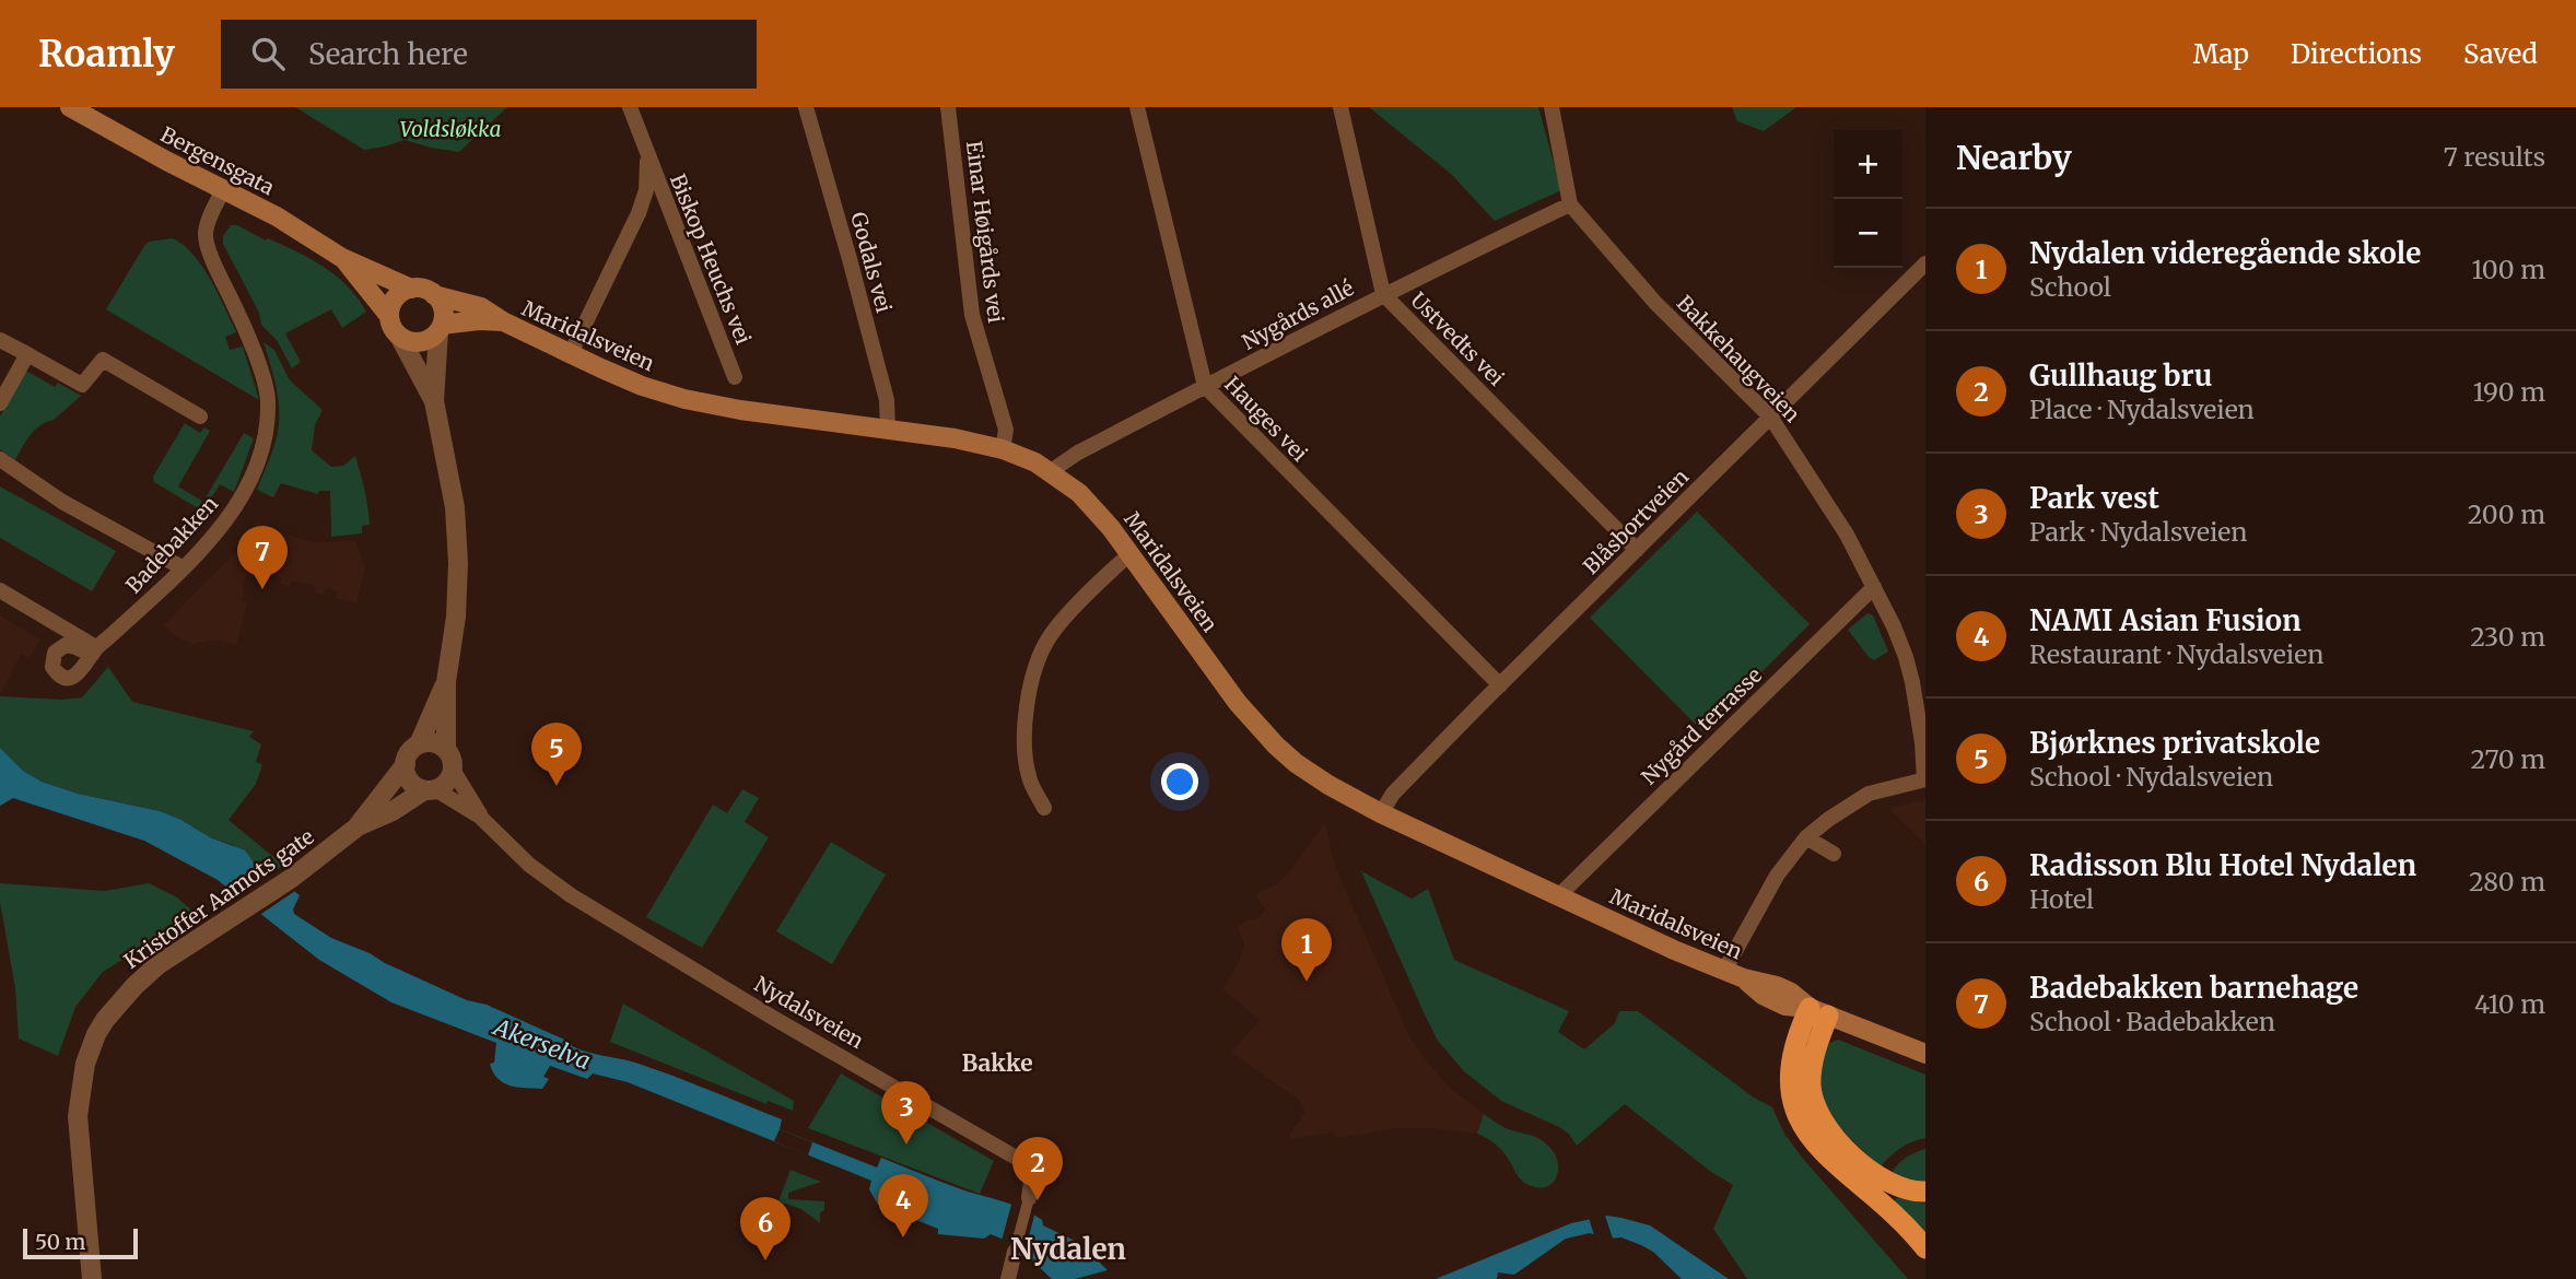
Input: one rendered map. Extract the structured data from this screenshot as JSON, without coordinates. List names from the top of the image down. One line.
{"streets":{"main road":["Bergensgata","Maridalsveien"],"street":["Einar Høigårds vei","Biskop Heuchs vei","Godals vei","Nygårds allé","Ustvedts vei","Bakkehaugveien","Hauges vei","Blåsbortveien","Badebakken","Nygård terrasse","Kristoffer Aamots gate","Nydalsveien"]},"crossings":[["Bergensgata","Maridalsveien"],["Bergensgata","Badebakken"],["Einar Høigårds vei","Maridalsveien"],["Biskop Heuchs vei","Maridalsveien"],["Godals vei","Maridalsveien"],["Nygårds allé","Maridalsveien"],["Nygårds allé","Ustvedts vei"],["Nygårds allé","Bakkehaugveien"],["Nygårds allé","Hauges vei"],["Maridalsveien","Blåsbortveien"],["Maridalsveien","Nygård terrasse"],["Ustvedts vei","Blåsbortveien"],["Bakkehaugveien","Blåsbortveien"],["Bakkehaugveien","Nygård terrasse"],["Hauges vei","Blåsbortveien"],["Kristoffer Aamots gate","Nydalsveien"]],"districts":["Bakke","Nydalen"],"water":["Akerselva"],"parks":["Voldsløkka"],"scale_bar":"50 m","page":{"header":"Roamly","search":"Search here","nav":["Map","Directions","Saved"],"heading":["Nearby","7 results"],"map_buttons":["+","−"],"list":[{"mark":"1","name":"Nydalen videregående skole","note":"School","value":"100 m"},{"mark":"2","name":"Gullhaug bru","note":"Place · Nydalsveien","value":"190 m"},{"mark":"3","name":"Park vest","note":"Park · Nydalsveien","value":"200 m"},{"mark":"4","name":"NAMI Asian Fusion","note":"Restaurant · Nydalsveien","value":"230 m"},{"mark":"5","name":"Bjørknes privatskole","note":"School · Nydalsveien","value":"270 m"},{"mark":"6","name":"Radisson Blu Hotel Nydalen","note":"Hotel","value":"280 m"},{"mark":"7","name":"Badebakken barnehage","note":"School · Badebakken","value":"410 m"}],"pins":["7","5","1","3","2","4","6"],"scale":"50 m"}}
